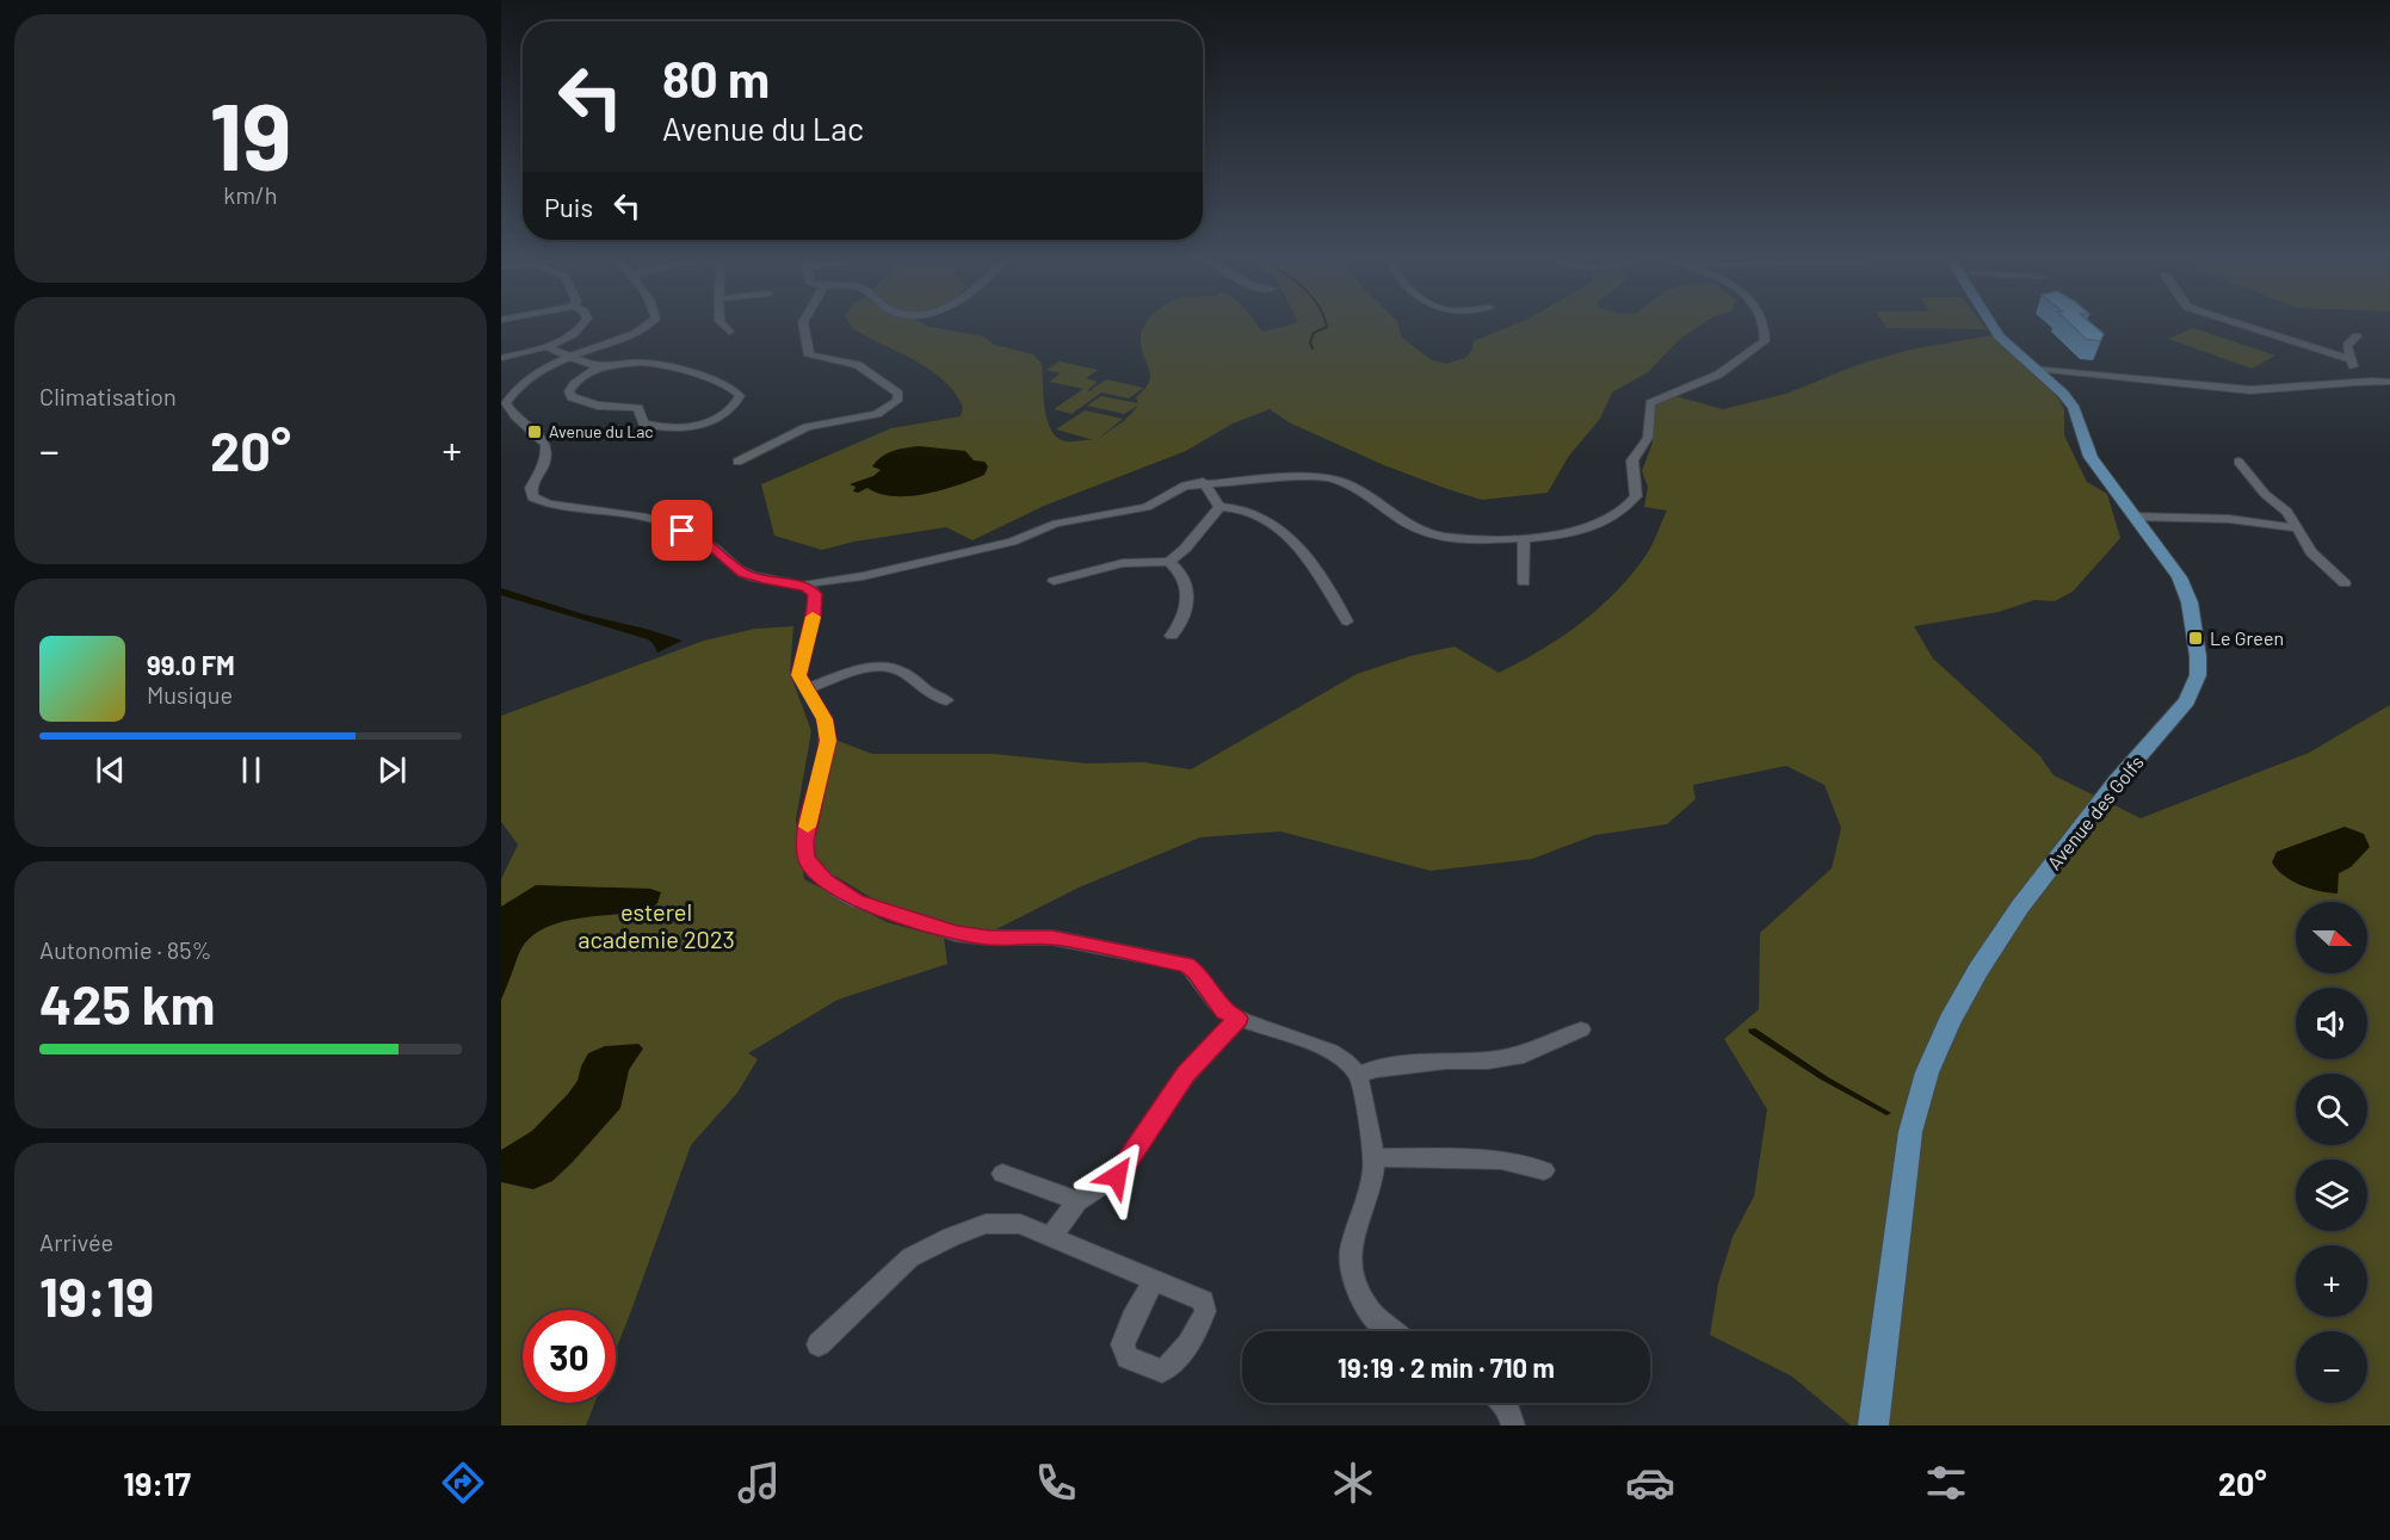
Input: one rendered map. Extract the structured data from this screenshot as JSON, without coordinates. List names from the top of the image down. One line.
{"streets":{"main road":["Avenue des Golfs"]},"parks":["esterel academie 2023"],"places":{"transit":["Avenue du Lac","Le Green"]},"north":"right","page":{"tile":[["19","km/h"],"Climatisation",["Autonomie · 85%","425 km"],["Arrivée","19:19"]],"turn":["80 m","Avenue du Lac"],"then":"Puis","heat":["−","20°","+"],"song":["99.0 FM","Musique"],"map_buttons":["+","−"],"limit":"30","trip":"19:19 · 2 min · 710 m","tabs":["19:17","20°"]}}
